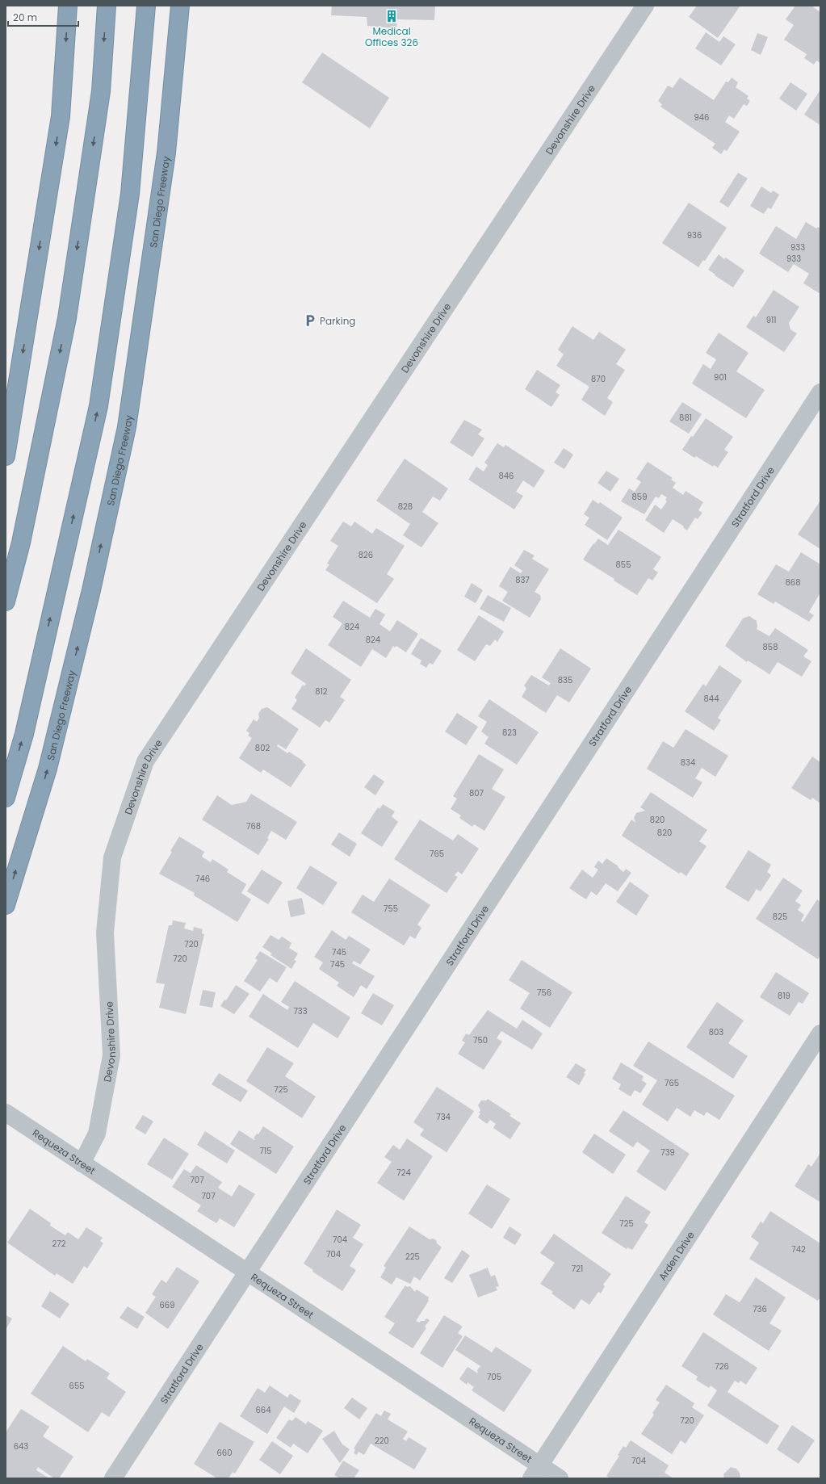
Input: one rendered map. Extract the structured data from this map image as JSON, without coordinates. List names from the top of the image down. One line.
{"streets":{"highway":["San Diego Freeway"],"street":["Devonshire Drive","Stratford Drive","Requeza Street","Arden Drive"]},"crossings":[["Devonshire Drive","Requeza Street"],["Stratford Drive","Requeza Street"],["Requeza Street","Arden Drive"]],"places":{"building":["Medical Offices 326"],"parking":["Parking"]},"house_numbers":["946","936","933","933","911","901","870","881","846","859","828","826","855","837","868","824","824","858","835","812","844","823","802","834","807","820","768","820","765","746","755","825","720","745","720","745","756","819","733","803","750","765","725","734","715","739","724","707","707","725","704","272","742","704","225","721","669","736","726","705","655","664","720","220","643","660","704"],"scale_bar":"20 m"}
